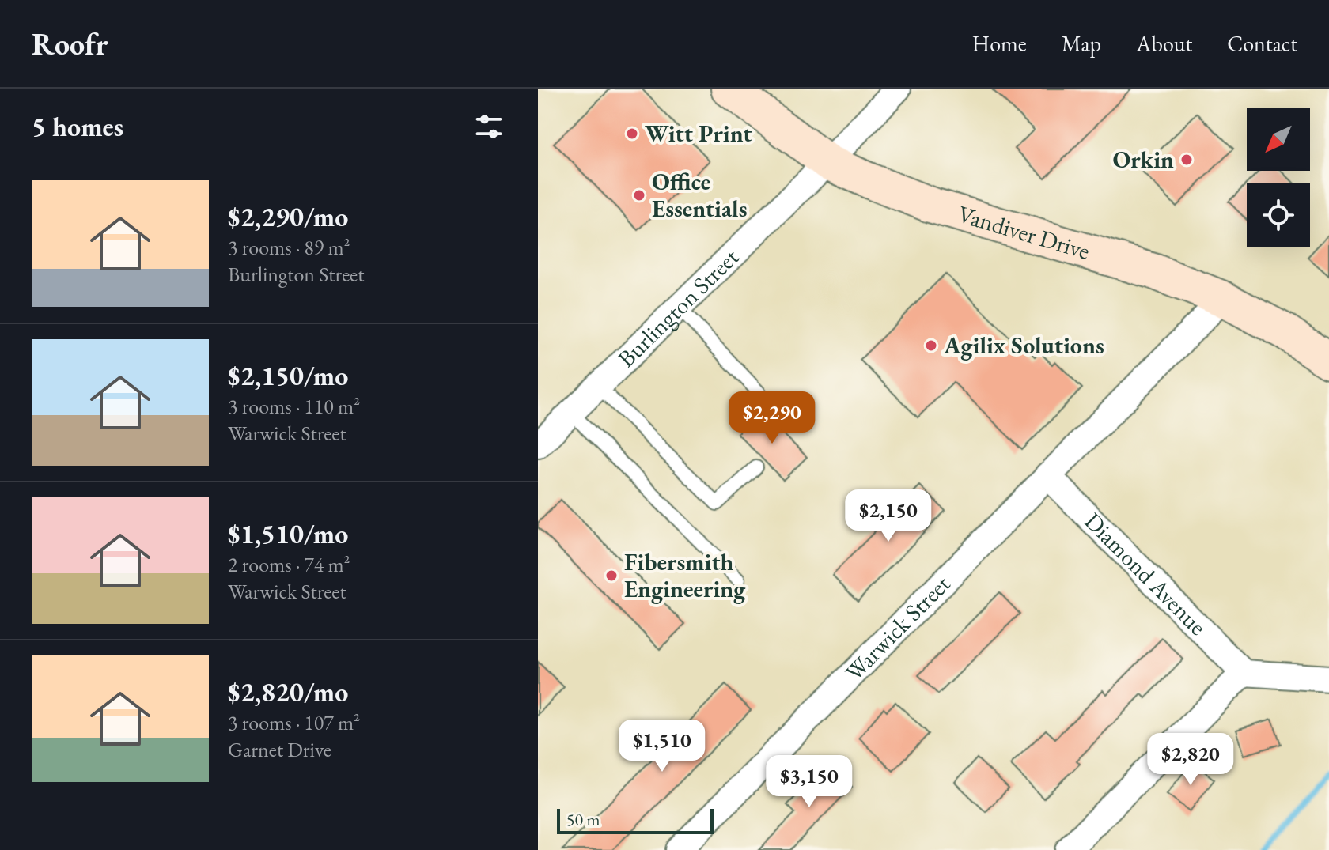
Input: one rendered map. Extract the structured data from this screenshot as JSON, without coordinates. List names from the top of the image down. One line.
{"streets":{"main road":["Vandiver Drive"],"street":["Burlington Street","Diamond Avenue","Warwick Street"]},"crossings":[["Vandiver Drive","Burlington Street"],["Vandiver Drive","Warwick Street"],["Diamond Avenue","Warwick Street"]],"places":["Witt Print","Orkin","Office Essentials","Agilix Solutions","Fibersmith Engineering"],"scale_bar":"50 m","north":"bottom left","page":{"header":"Roofr","nav":["Home","Map","About","Contact"],"heading":"5 homes","list":[{"name":"$2,290/mo","note":"3 rooms · 89 m² · Burlington Street"},{"name":"$2,150/mo","note":"3 rooms · 110 m² · Warwick Street"},{"name":"$1,510/mo","note":"2 rooms · 74 m² · Warwick Street"},{"name":"$2,820/mo","note":"3 rooms · 107 m² · Garnet Drive"}],"price":["$2,290","$2,150","$1,510","$2,820","$3,150"],"scale":"50 m"}}
